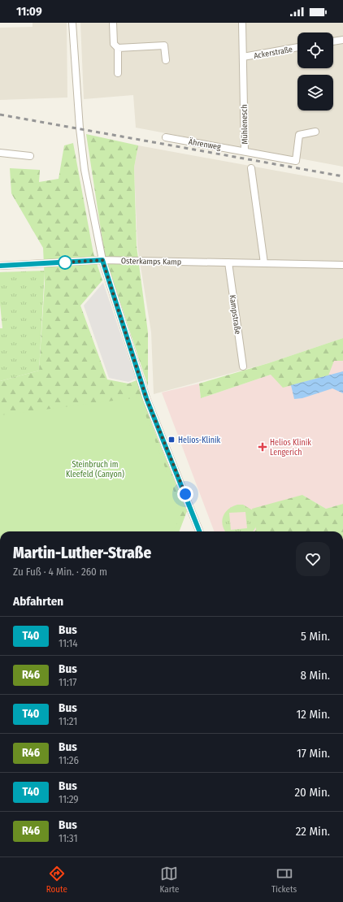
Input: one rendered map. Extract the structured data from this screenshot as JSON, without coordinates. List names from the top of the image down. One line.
{"streets":{"street":["Ackerstraße","Mühlenesch","Ährenweg","Osterkamps Kamp","Kampstraße"]},"crossings":[["Ackerstraße","Mühlenesch"],["Mühlenesch","Ährenweg"],["Osterkamps Kamp","Kampstraße"]],"parks":["Steinbruch im Kleefeld (Canyon)"],"places":{"transit":["Helios-Klinik"],"health":["Helios Klinik Lengerich"]},"lines":["bus line T40"],"page":{"status":"11:09","heading":[["Martin-Luther-Straße","Zu Fuß · 4 Min. · 260 m"],"Abfahrten"],"list":[{"mark":"T40","name":"Bus","note":"11:14","value":"5 Min."},{"mark":"R46","name":"Bus","note":"11:17","value":"8 Min."},{"mark":"T40","name":"Bus","note":"11:21","value":"12 Min."},{"mark":"R46","name":"Bus","note":"11:26","value":"17 Min."},{"mark":"T40","name":"Bus","note":"11:29","value":"20 Min."},{"mark":"R46","name":"Bus","note":"11:31","value":"22 Min."}],"tabs":["Route","Karte","Tickets"]}}
